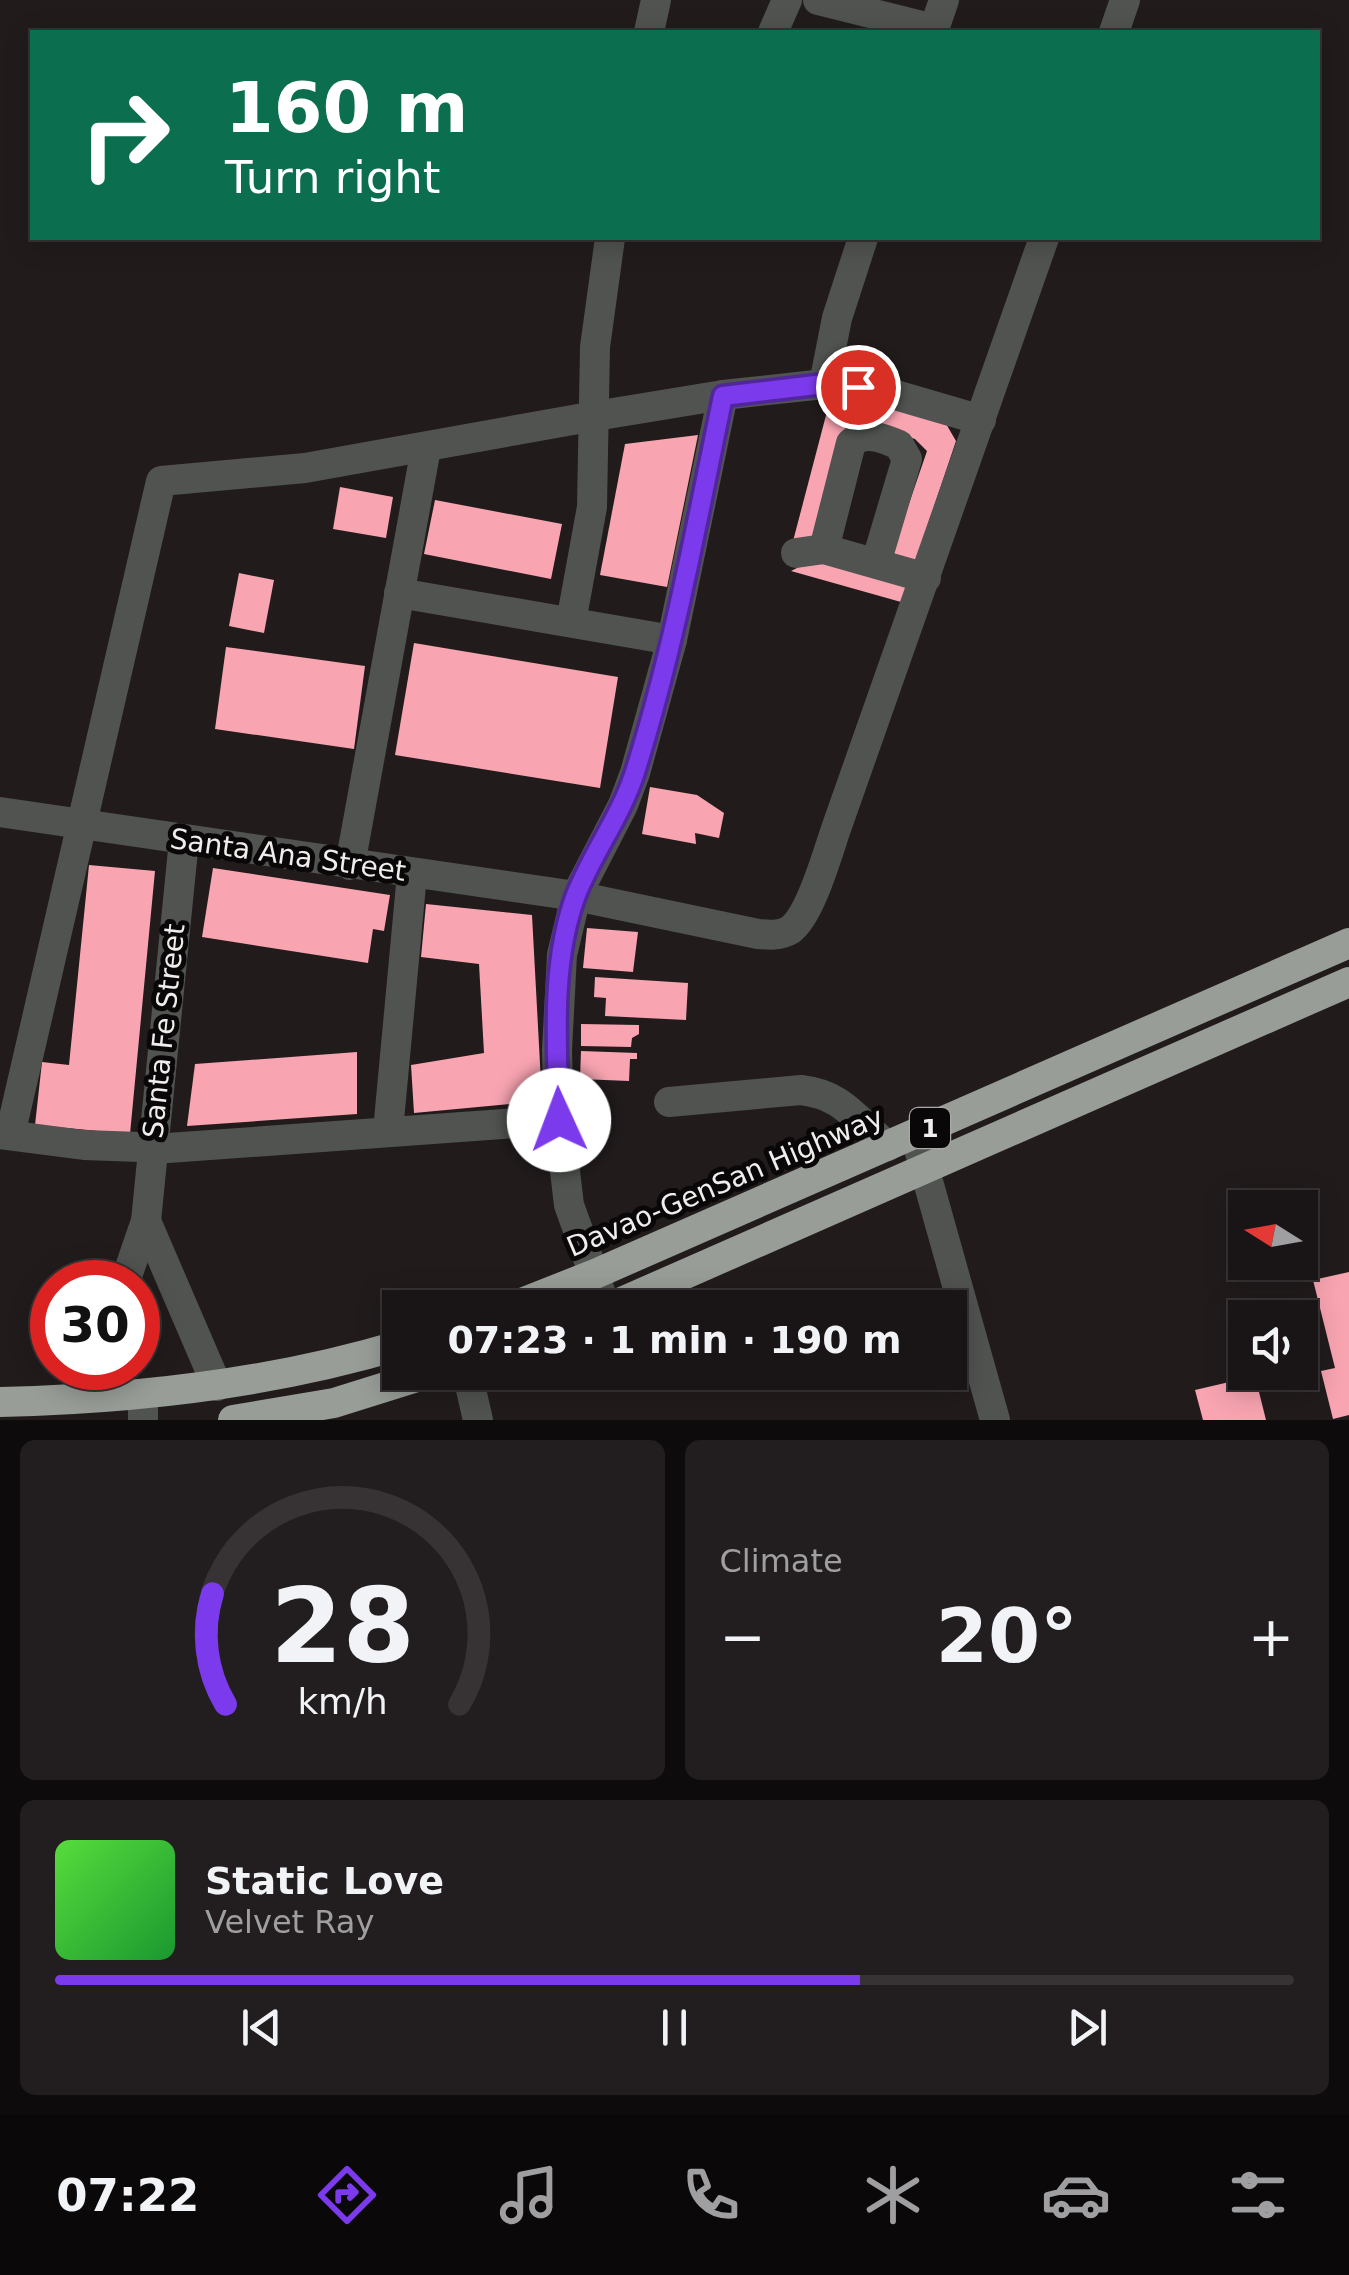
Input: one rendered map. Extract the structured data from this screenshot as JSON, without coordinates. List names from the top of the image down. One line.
{"streets":{"highway":["1","Davao-GenSan Highway"],"street":["Santa Ana Street","Santa Fe Street"]},"crossings":[["Santa Ana Street","Santa Fe Street"]],"north":"left","page":{"turn":["160 m","Turn right"],"limit":"30","trip":"07:23 · 1 min · 190 m","tile":"Climate","heat":["−","20°","+"],"song":["Static Love","Velvet Ray"],"tabs":"07:22","gauge":["28","km/h"]}}
